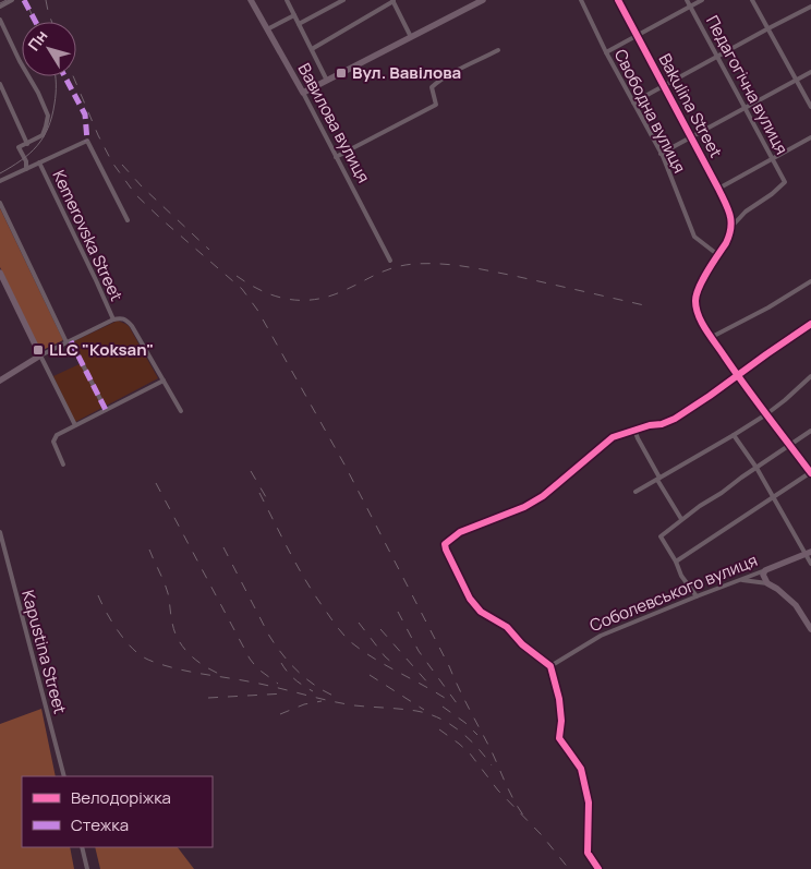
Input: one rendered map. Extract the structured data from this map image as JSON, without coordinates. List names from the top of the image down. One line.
{"streets":{"street":["Педагогічна вулиця","Bakulina Street","Свободна вулиця","Вавилова вулиця","Kemerovska Street","Соболевського вулиця","Kapustina Street"]},"crossings":[["Педагогічна вулиця","Bakulina Street"]],"places":{"transit":["Вул. Вавілова","LLC \"Koksan\""]},"legend":["Велодоріжка","Стежка"],"north":"top left"}
